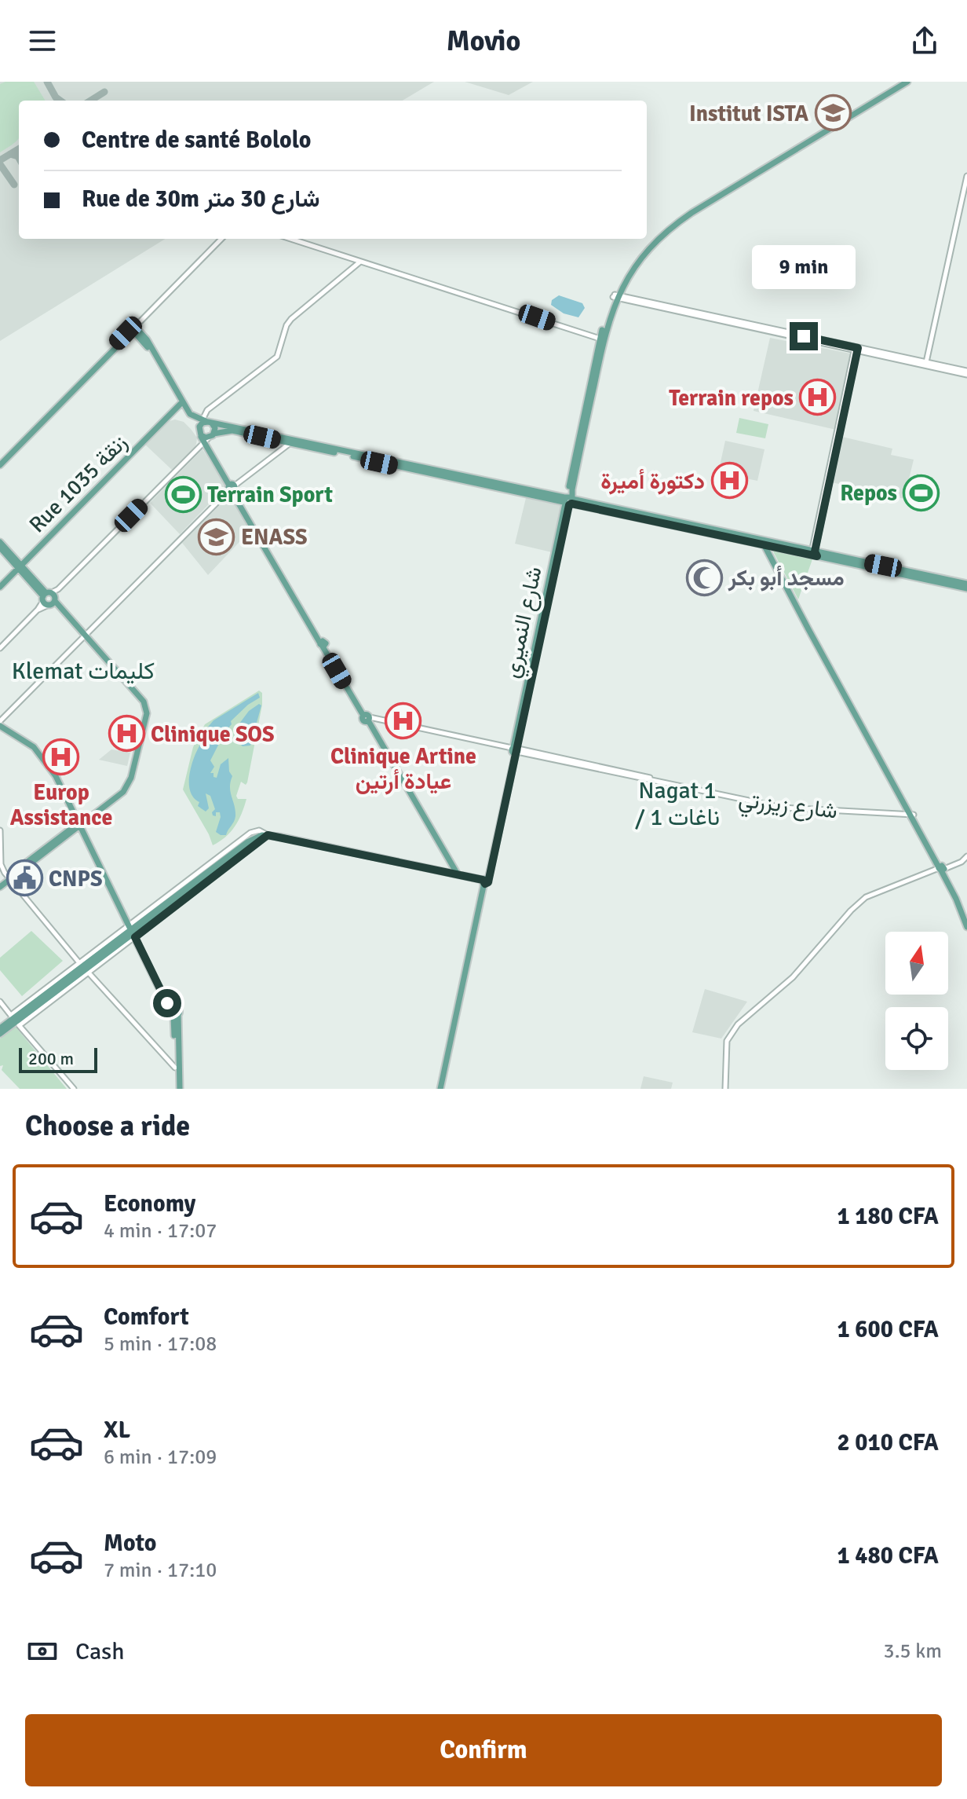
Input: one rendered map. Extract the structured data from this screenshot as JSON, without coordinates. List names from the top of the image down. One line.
{"streets":{"main road":["Rue 1035 زنقة","شارع النميري"],"street":["شارع زيزرتي"]},"crossings":[["شارع النميري","شارع زيزرتي"]],"districts":["Klemat كليمات","Nagat 1 / ناغات 1"],"places":{"school or university":["Institut ISTA","ENASS"],"hospital":["Terrain repos","دكتورة أميرة","Clinique Artine عيادة أرتين","Clinique SOS","Europ Assistance"],"sports":["Repos","Terrain Sport"],"mosque":["مسجد أبو بكر"],"public building":["CNPS"]},"scale_bar":"200 m","north":"top","page":{"header":"Movio","banner":["Centre de santé Bololo","Rue de 30m شارع 30 متر"],"bubble":"9 min","scale":"200 m","heading":"Choose a ride","list":[{"name":"Economy","note":"4 min · 17:07","value":"1 180 CFA"},{"name":"Comfort","note":"5 min · 17:08","value":"1 600 CFA"},{"name":"XL","note":"6 min · 17:09","value":"2 010 CFA"},{"name":"Moto","note":"7 min · 17:10","value":"1 480 CFA"}],"pay":["Cash","3.5 km"],"buttons":"Confirm"}}
